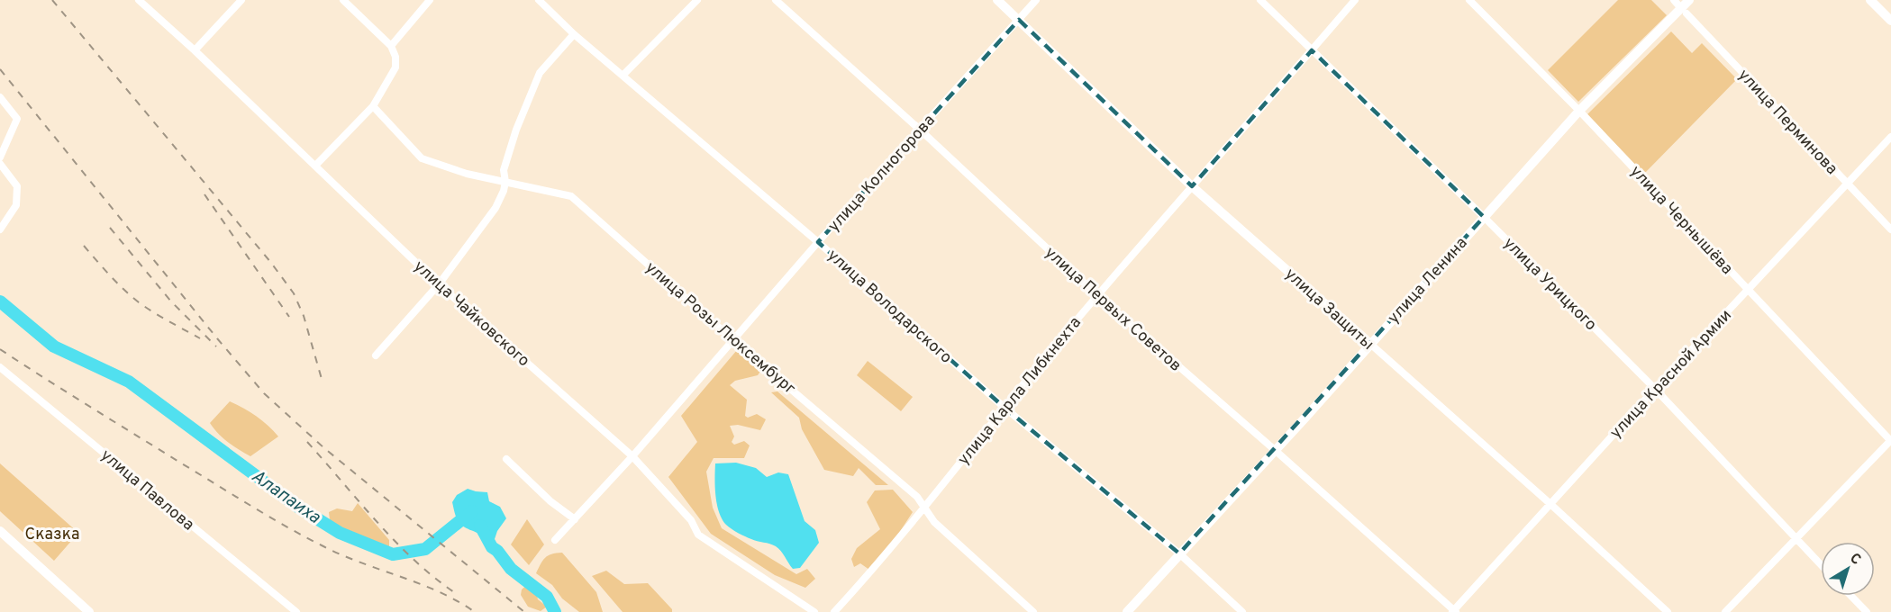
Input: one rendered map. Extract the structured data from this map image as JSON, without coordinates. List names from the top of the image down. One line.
{"streets":{"street":["улица Перминова","улица Колногорова","улица Чернышёва","улица Ленина","улица Урицкого","улица Володарского","улица Первых Советов","улица Защиты","улица Чайковского","улица Розы Люксембург","улица Красной Армии","улица Карла Либкнехта","улица Павлова"]},"crossings":[["улица Перминова","улица Ленина"],["улица Перминова","улица Красной Армии"],["улица Колногорова","улица Володарского"],["улица Колногорова","улица Первых Советов"],["улица Колногорова","улица Защиты"],["улица Колногорова","улица Чайковского"],["улица Колногорова","улица Розы Люксембург"],["улица Чернышёва","улица Ленина"],["улица Чернышёва","улица Красной Армии"],["улица Ленина","улица Урицкого"],["улица Ленина","улица Володарского"],["улица Ленина","улица Первых Советов"],["улица Ленина","улица Защиты"],["улица Урицкого","улица Красной Армии"],["улица Урицкого","улица Карла Либкнехта"],["улица Володарского","улица Карла Либкнехта"],["улица Первых Советов","улица Красной Армии"],["улица Первых Советов","улица Карла Либкнехта"],["улица Защиты","улица Красной Армии"],["улица Защиты","улица Карла Либкнехта"],["улица Розы Люксембург","улица Карла Либкнехта"]],"water":["Алапаиха"],"parks":["Сказка"],"north":"top right"}
